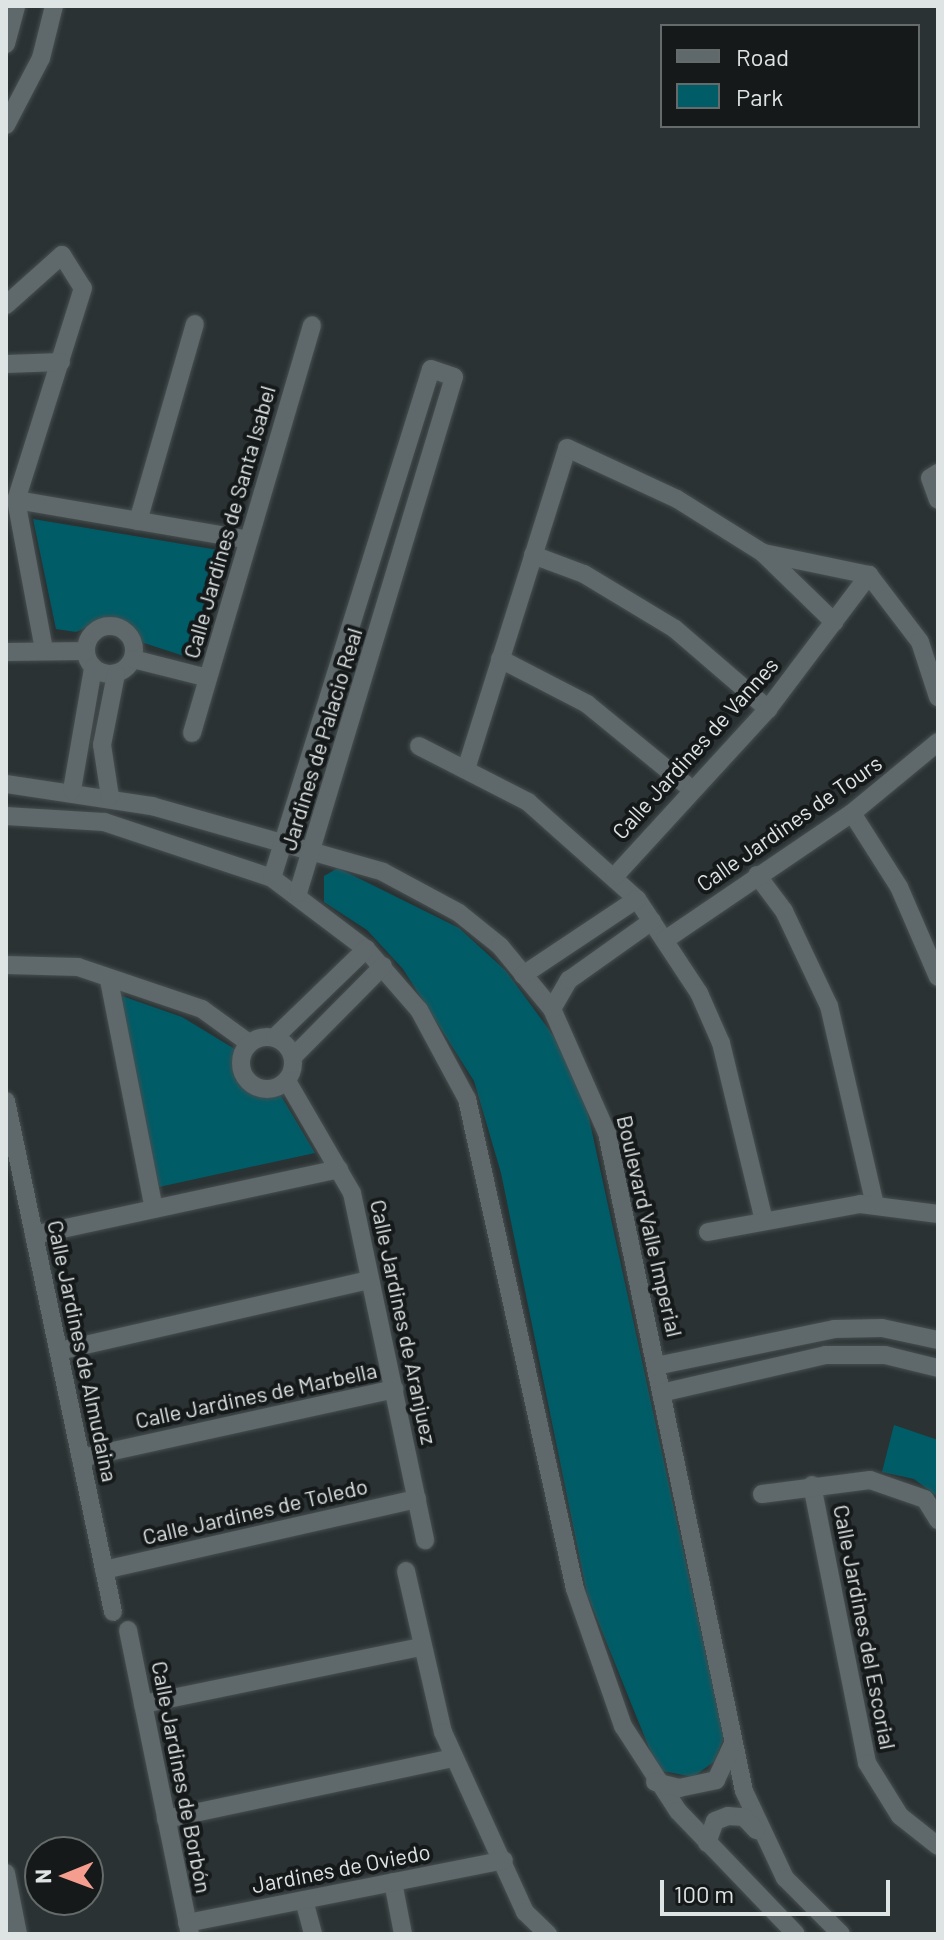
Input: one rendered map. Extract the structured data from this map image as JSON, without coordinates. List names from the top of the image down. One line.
{"streets":{"street":["Calle Jardines de Santa Isabel","Jardines de Palacio Real","Calle Jardines de Vannes","Calle Jardines de Tours","Boulevard Valle Imperial","Calle Jardines de Aranjuez","Calle Jardines de Almudaina","Calle Jardines de Marbella","Calle Jardines de Toledo","Calle Jardines del Escorial","Calle Jardines de Borbón","Jardines de Oviedo"]},"crossings":[["Jardines de Palacio Real","Boulevard Valle Imperial"],["Calle Jardines de Aranjuez","Calle Jardines de Marbella"],["Calle Jardines de Aranjuez","Calle Jardines de Toledo"],["Calle Jardines de Almudaina","Calle Jardines de Marbella"],["Calle Jardines de Almudaina","Calle Jardines de Toledo"],["Calle Jardines de Borbón","Jardines de Oviedo"]],"legend":["Road","Park"],"scale_bar":"100 m","north":"left"}
